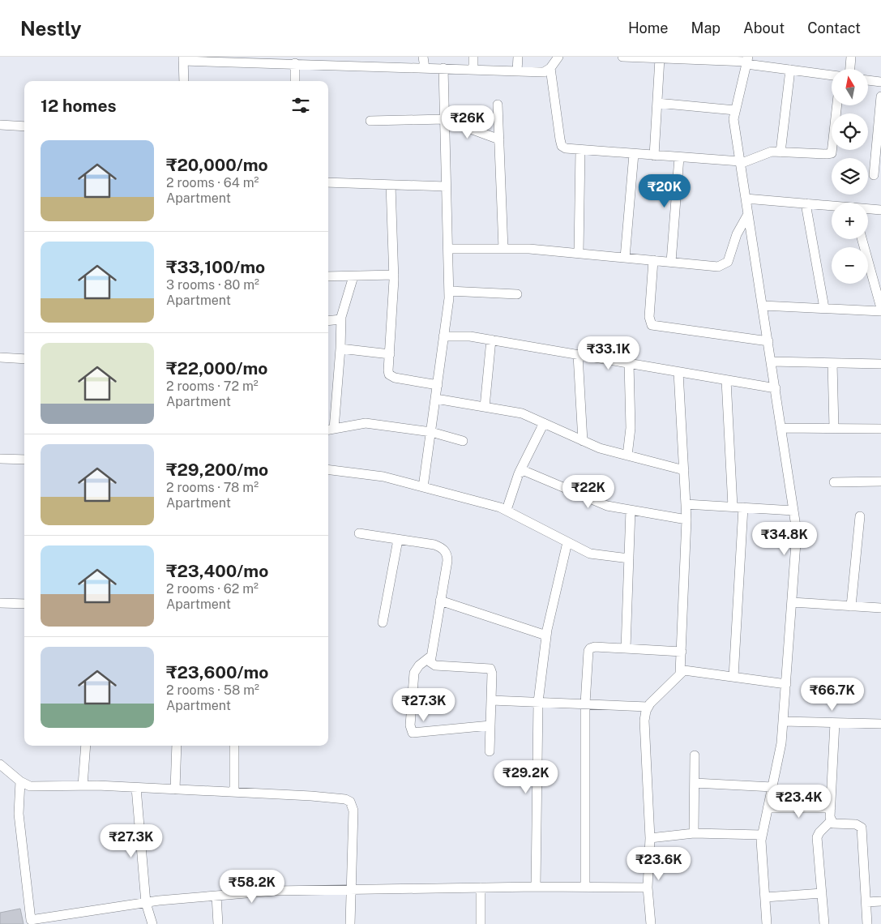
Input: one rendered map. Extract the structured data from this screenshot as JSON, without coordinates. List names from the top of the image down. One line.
{"north":"top","page":{"header":"Nestly","nav":["Home","Map","About","Contact"],"map_buttons":["+","−"],"heading":"12 homes","price":["₹26K","₹20K","₹33.1K","₹22K","₹34.8K","₹66.7K","₹27.3K","₹29.2K","₹23.4K","₹27.3K","₹23.6K","₹58.2K"],"list":[{"name":"₹20,000/mo","note":"2 rooms · 64 m² · Apartment"},{"name":"₹33,100/mo","note":"3 rooms · 80 m² · Apartment"},{"name":"₹22,000/mo","note":"2 rooms · 72 m² · Apartment"},{"name":"₹29,200/mo","note":"2 rooms · 78 m² · Apartment"},{"name":"₹23,400/mo","note":"2 rooms · 62 m² · Apartment"},{"name":"₹23,600/mo","note":"2 rooms · 58 m² · Apartment"}]}}
